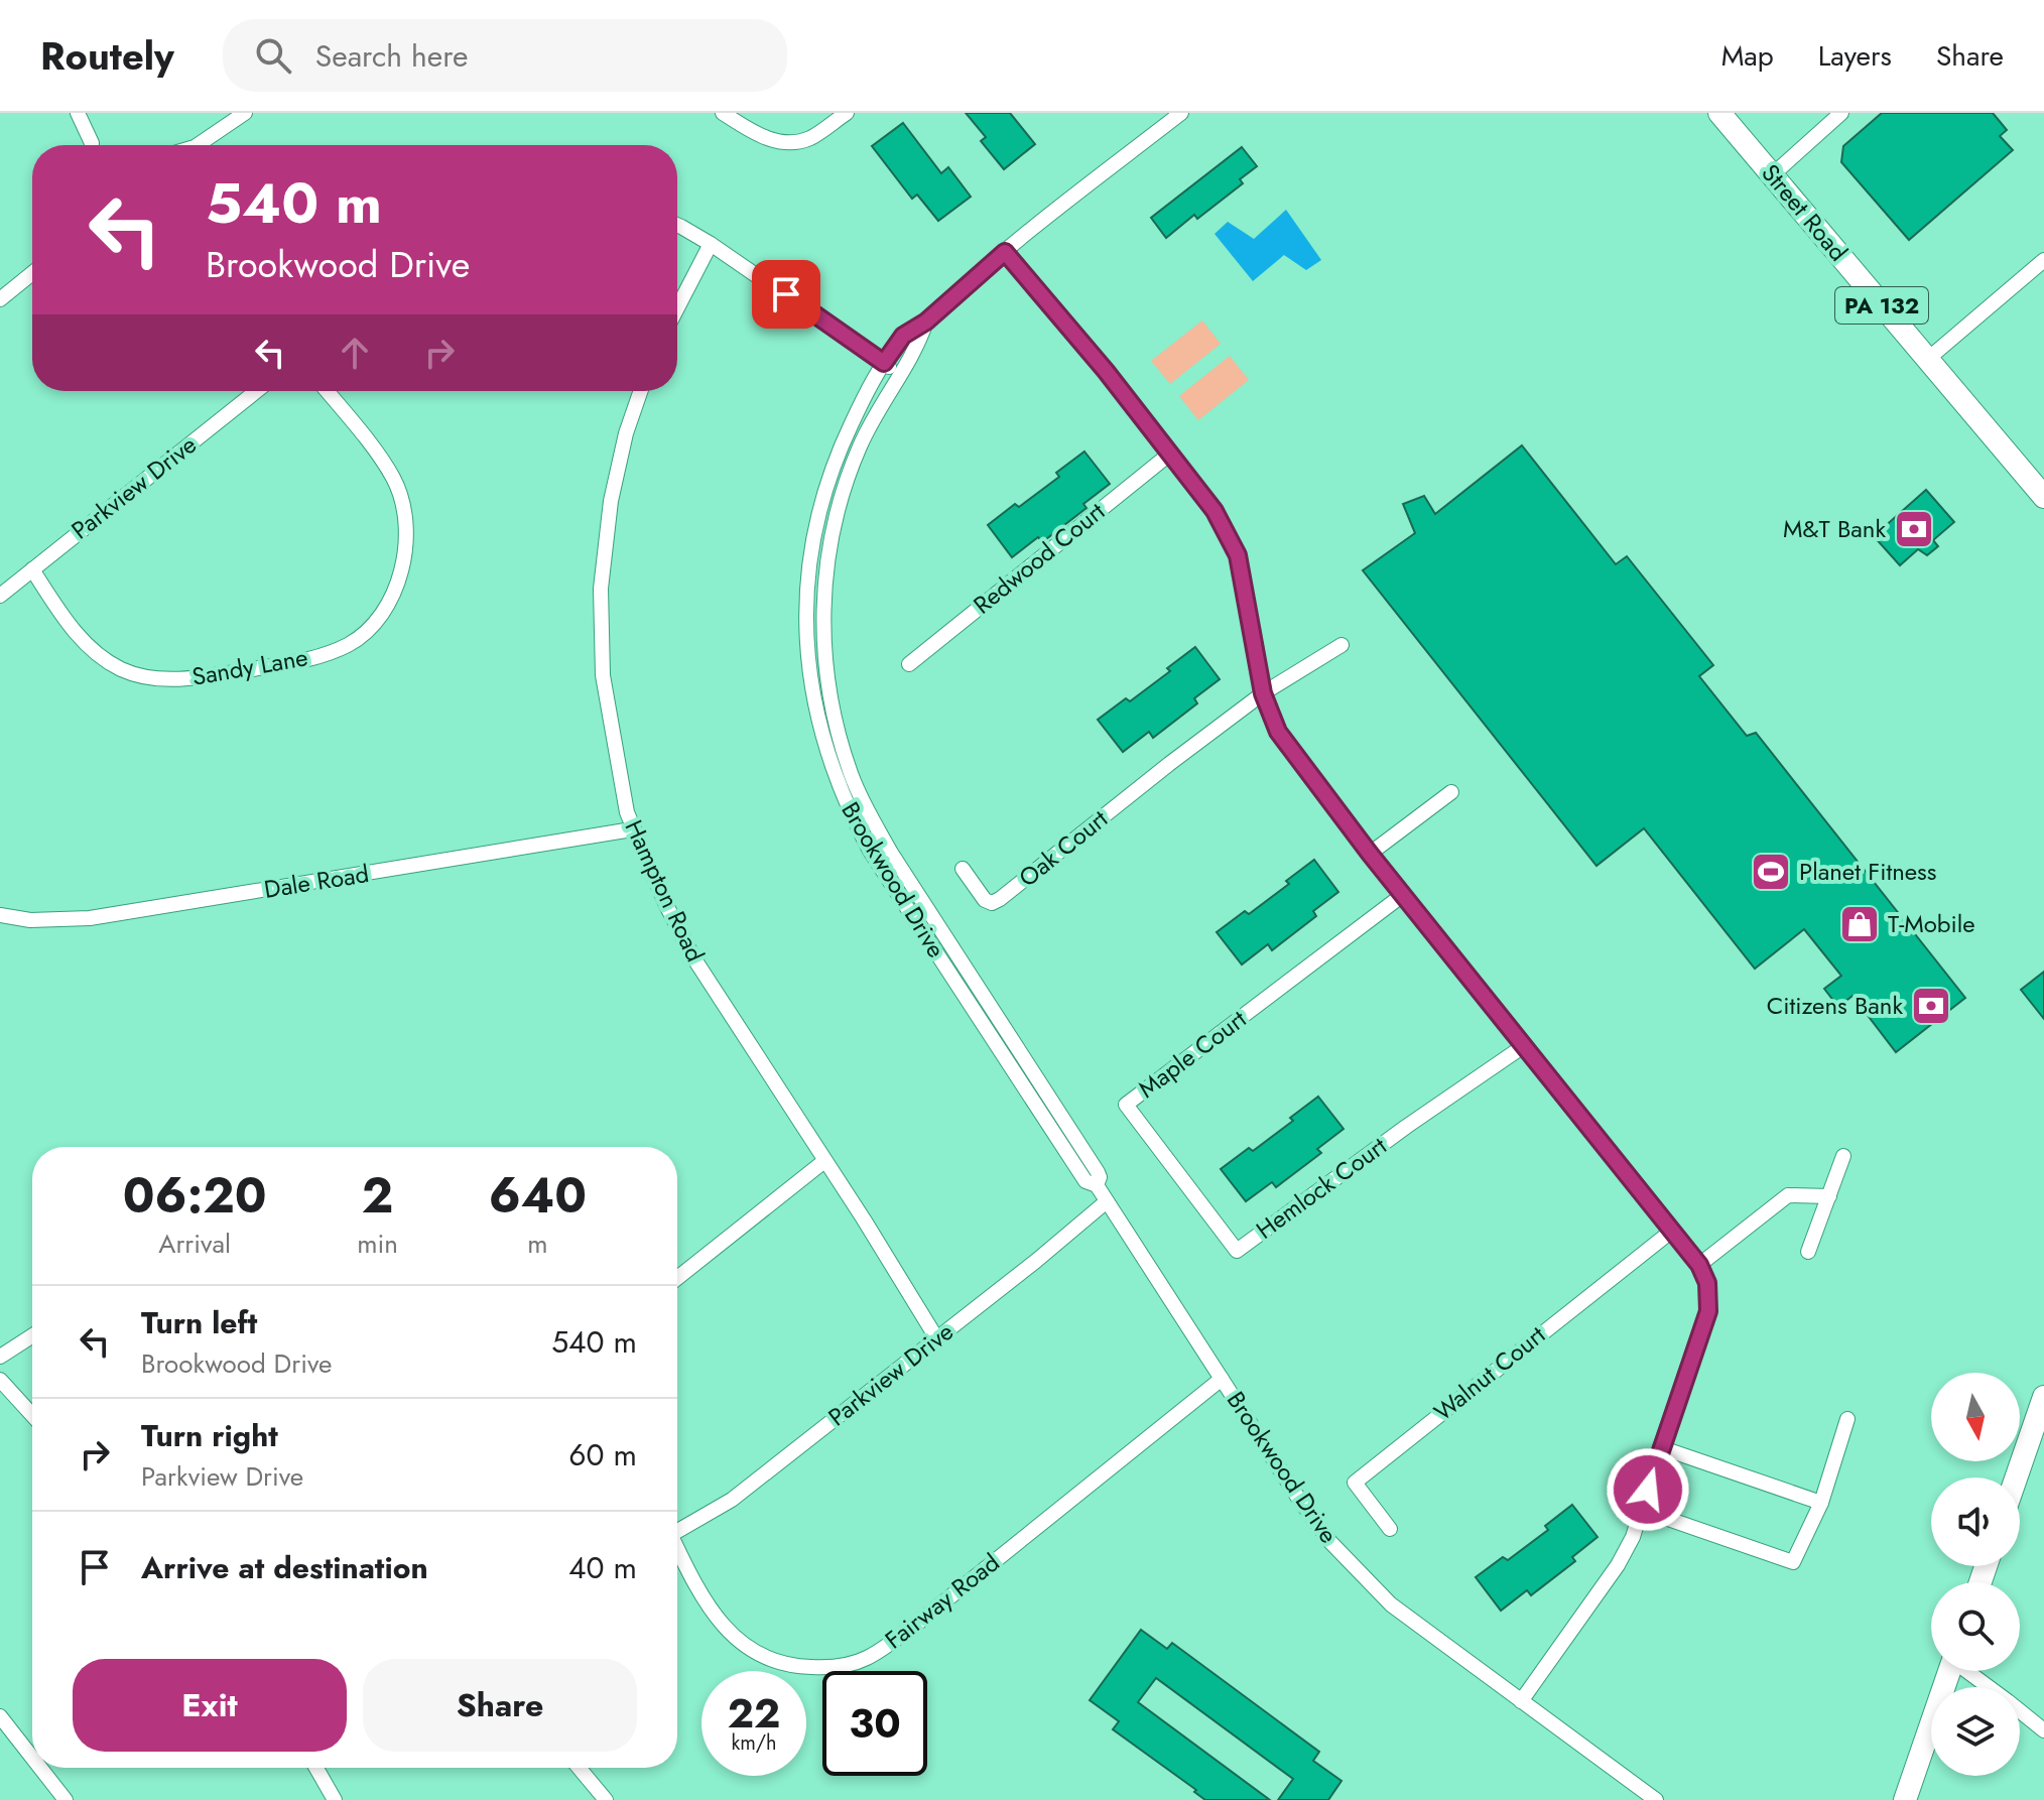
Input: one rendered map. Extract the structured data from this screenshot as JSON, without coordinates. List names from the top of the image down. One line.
{"streets":{"main road":["Street Road","PA 132"],"street":["Parkview Drive","Redwood Court","Sandy Lane","Oak Court","Brookwood Drive","Dale Road","Hampton Road","Maple Court","Hemlock Court","Walnut Court","Fairway Road"]},"crossings":[["Parkview Drive","Sandy Lane"],["Parkview Drive","Brookwood Drive"],["Parkview Drive","Hampton Road"],["Brookwood Drive","Fairway Road"],["Dale Road","Hampton Road"],["Maple Court","Hemlock Court"]],"places":{"bank":["M&T Bank","Citizens Bank"],"sports":["Planet Fitness"],"shop":["T-Mobile"]},"north":"bottom","page":{"header":"Routely","search":"Search here","nav":["Map","Layers","Share"],"turn":["540 m","Brookwood Drive"],"eta":["06:20","Arrival","2","min","640","m"],"list":[{"name":"Turn left","note":"Brookwood Drive","value":"540 m"},{"name":"Turn right","note":"Parkview Drive","value":"60 m"},{"name":"Arrive at destination","value":"40 m"}],"buttons":["Exit","Share"],"speed":"22 km/h","limit":"30"}}
